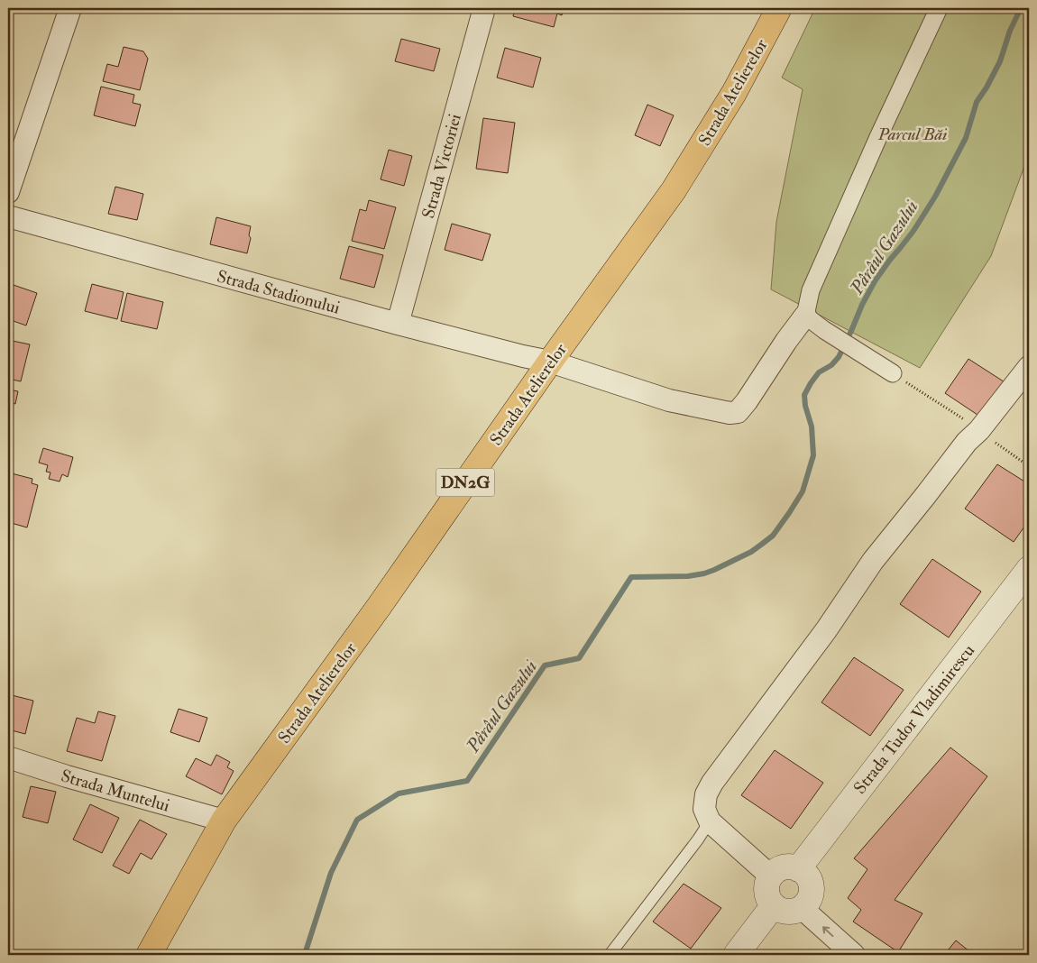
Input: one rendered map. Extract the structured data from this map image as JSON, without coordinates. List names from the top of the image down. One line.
{"streets":{"main road":["Strada Atelierelor","DN2G"],"street":["Strada Victoriei","Strada Stadionului","Strada Tudor Vladimirescu","Strada Muntelui"]},"crossings":[["Strada Atelierelor","Strada Stadionului"],["Strada Atelierelor","Strada Muntelui"],["Strada Victoriei","Strada Stadionului"]],"water":["Pârâul Gazului"],"parks":["Parcul Băi"]}
